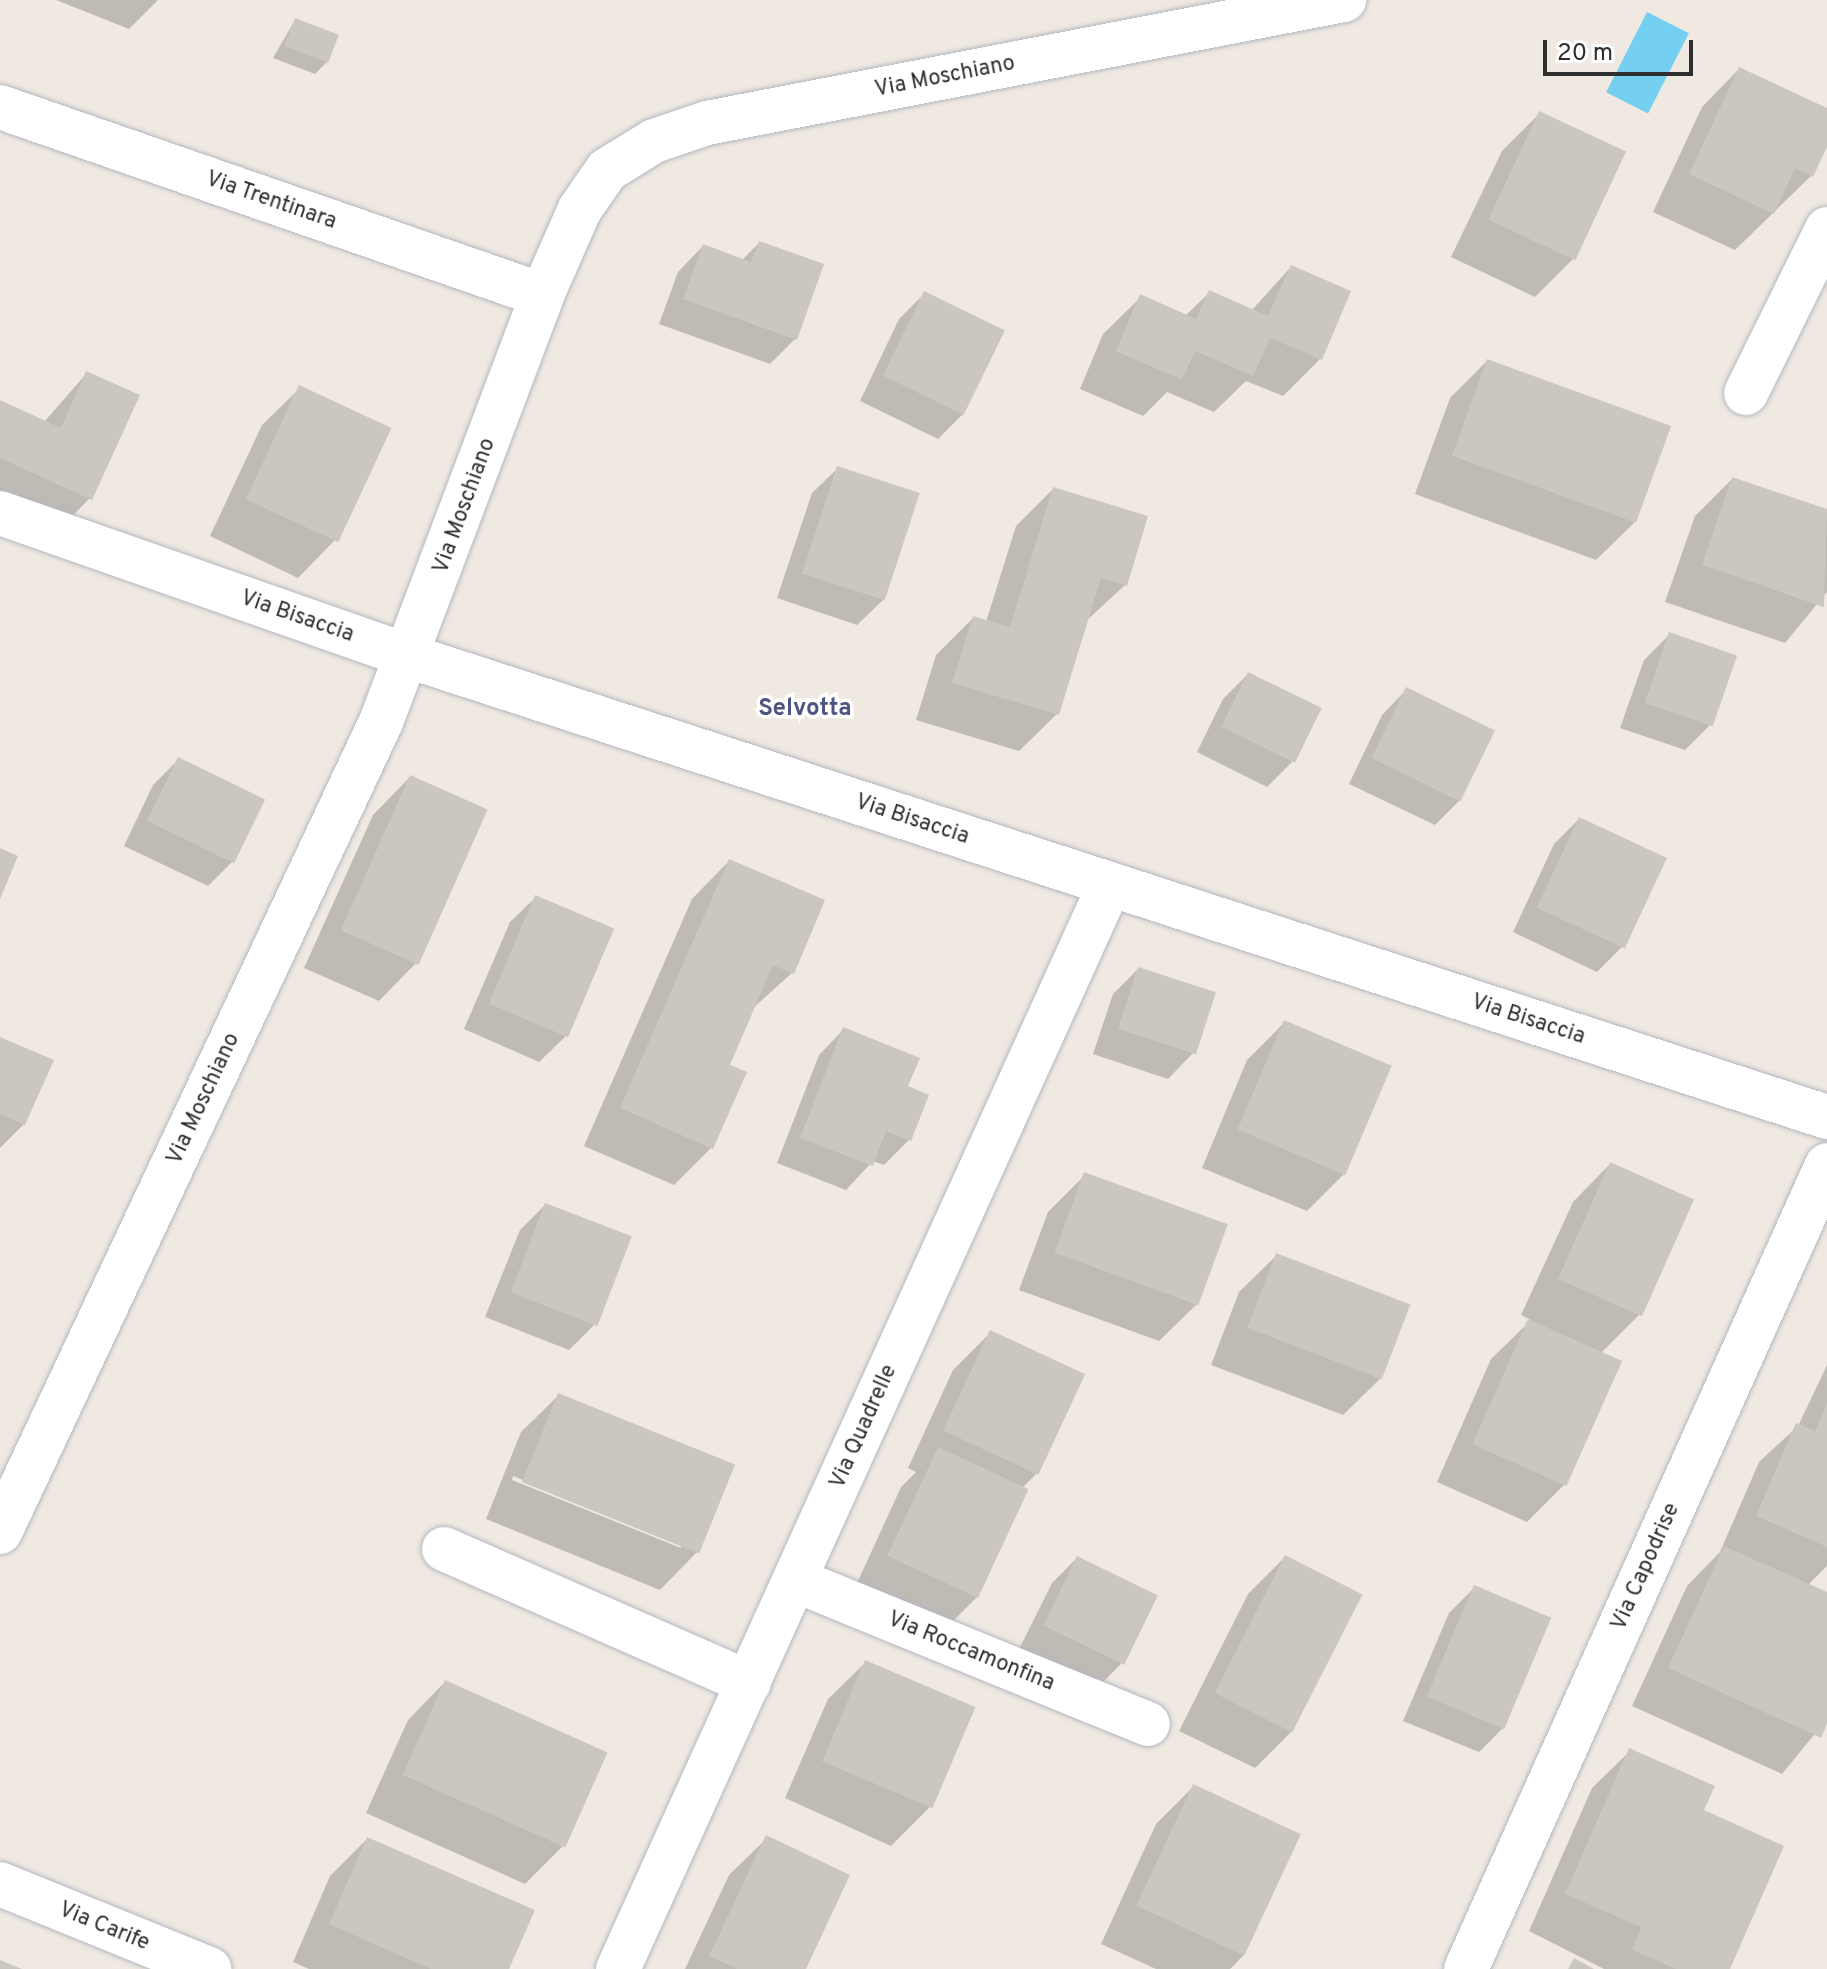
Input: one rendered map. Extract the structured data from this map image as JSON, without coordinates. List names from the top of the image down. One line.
{"streets":{"street":["Via Moschiano","Via Trentinara","Via Bisaccia","Via Quadrelle","Via Capodrise","Via Roccamonfina","Via Carife"]},"crossings":[["Via Moschiano","Via Trentinara"],["Via Moschiano","Via Bisaccia"],["Via Bisaccia","Via Quadrelle"],["Via Quadrelle","Via Roccamonfina"]],"districts":["Selvotta"],"scale_bar":"20 m"}
